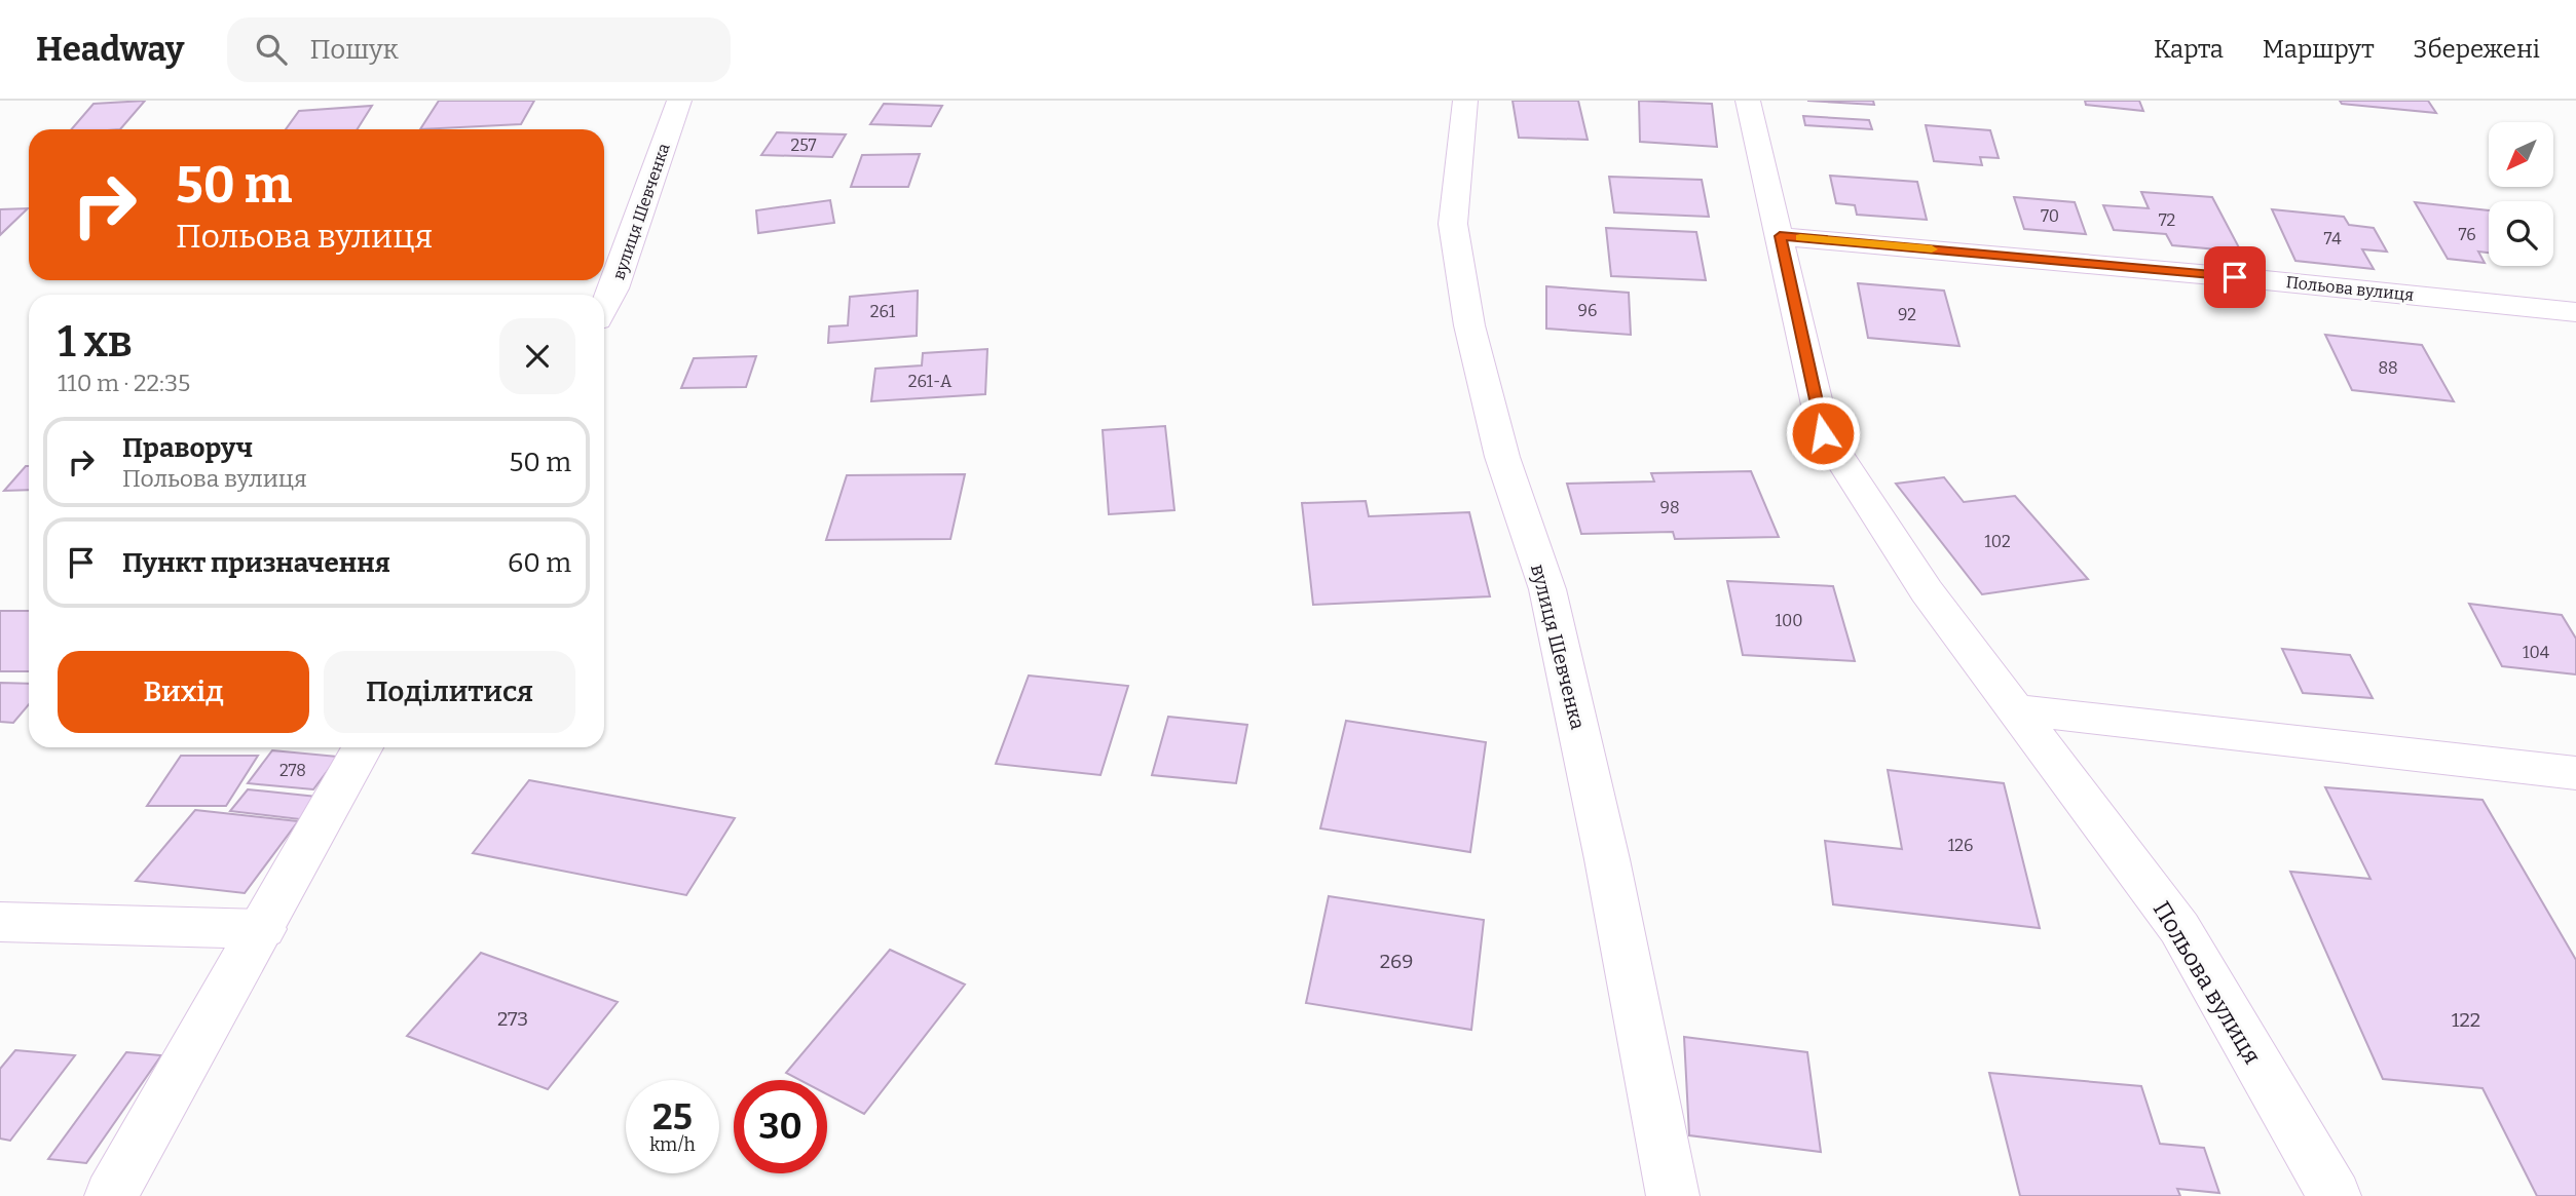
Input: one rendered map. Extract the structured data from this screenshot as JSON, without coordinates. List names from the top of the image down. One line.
{"streets":{"street":["вулиця Шевченка","Польова вулиця"]},"house_numbers":["257","70","72","76","74","96","261","92","88","261-А","98","102","100","104","278","126","269","273","122"],"north":"bottom left","page":{"header":"Headway","search":"Пошук","nav":["Карта","Маршрут","Збережені"],"turn":["50 m","Польова вулиця"],"heading":["1 хв","110 m · 22:35"],"list":[{"name":"Праворуч","note":"Польова вулиця","value":"50 m"},{"name":"Пункт призначення","value":"60 m"}],"buttons":["Вихід","Поділитися"],"speed":"25 km/h","limit":"30"}}
